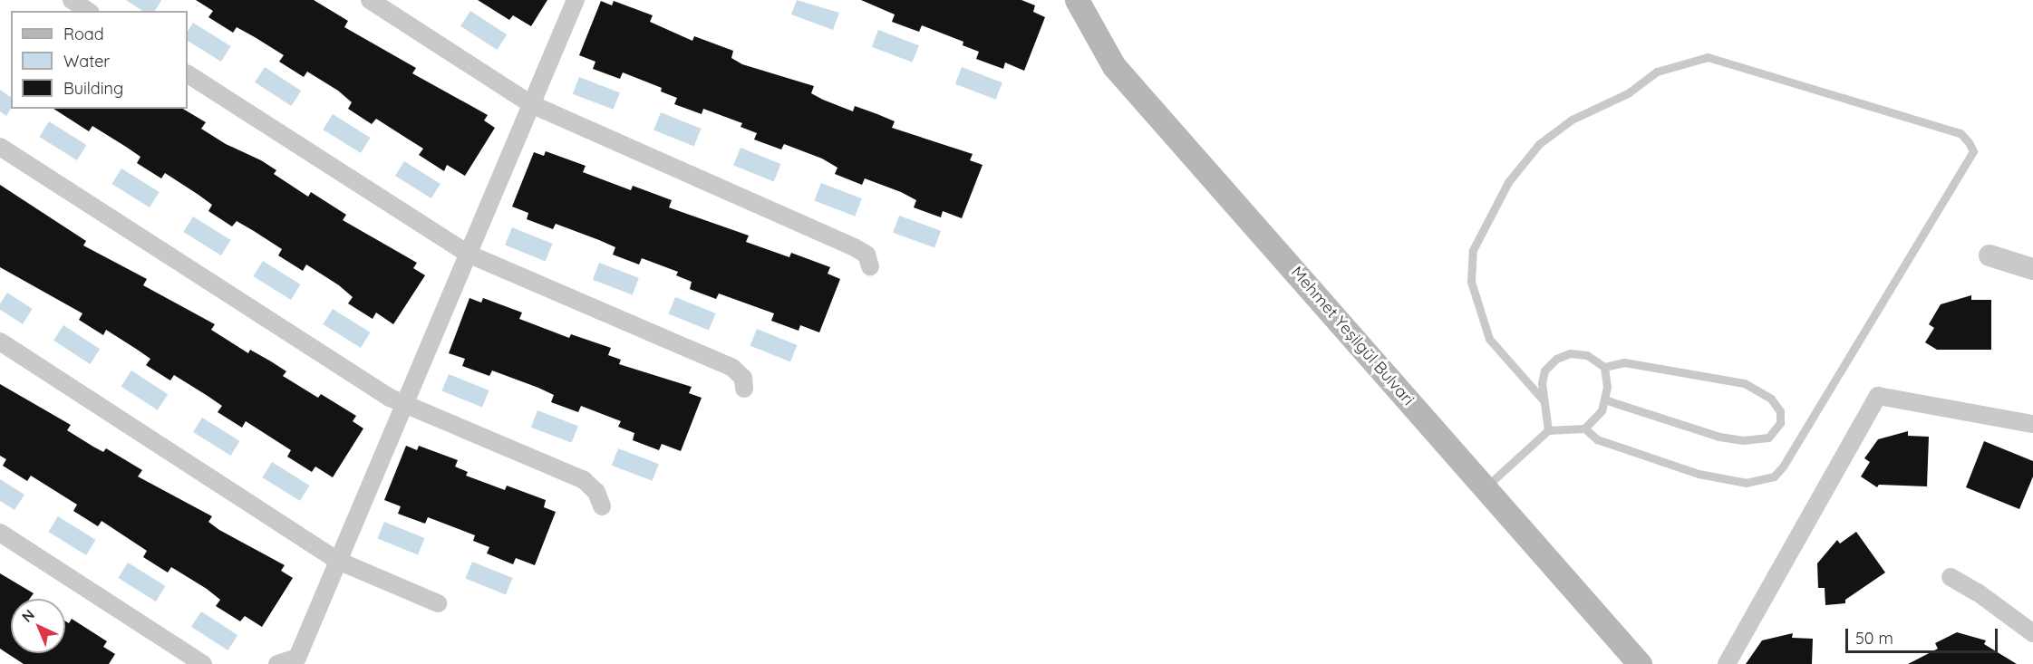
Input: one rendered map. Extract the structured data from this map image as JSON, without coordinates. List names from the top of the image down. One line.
{"streets":{"main road":["Mehmet Yeşilgül Bulvari"]},"legend":["Road","Water","Building"],"scale_bar":"50 m","north":"top left"}
